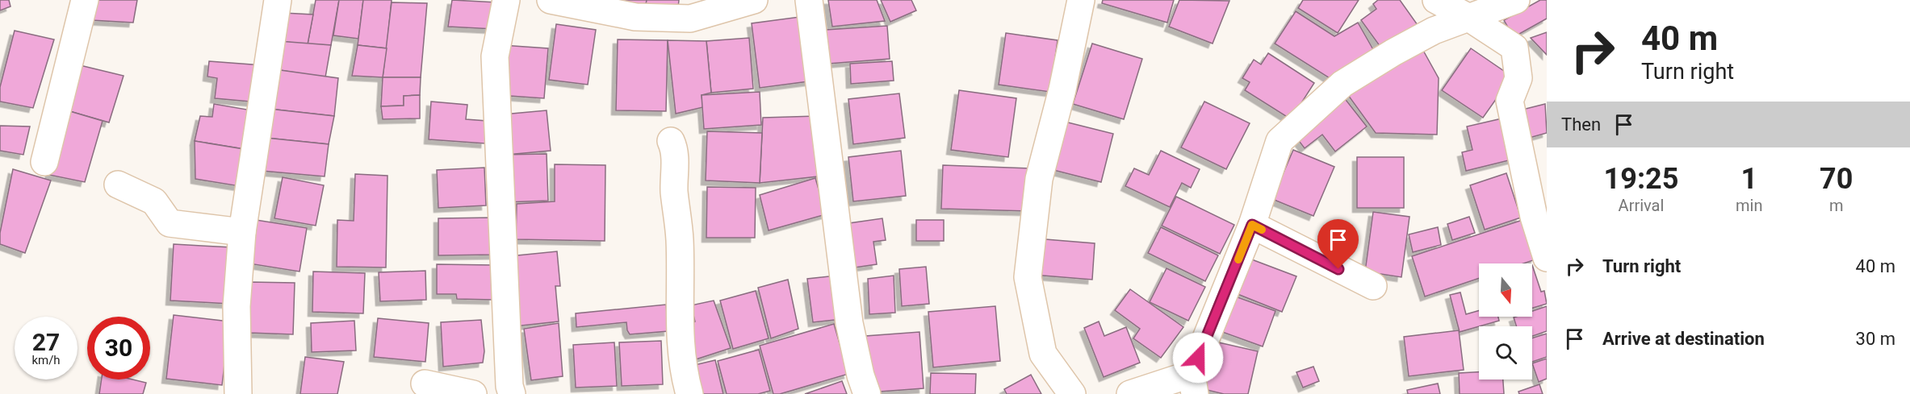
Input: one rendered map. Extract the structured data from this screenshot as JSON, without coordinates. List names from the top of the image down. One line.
{"north":"bottom","page":{"turn":["40 m","Turn right"],"then":"Then","eta":["19:25","Arrival","1","min","70","m"],"list":[{"name":"Turn right","value":"40 m"},{"name":"Arrive at destination","value":"30 m"}],"speed":"27 km/h","limit":"30"}}
